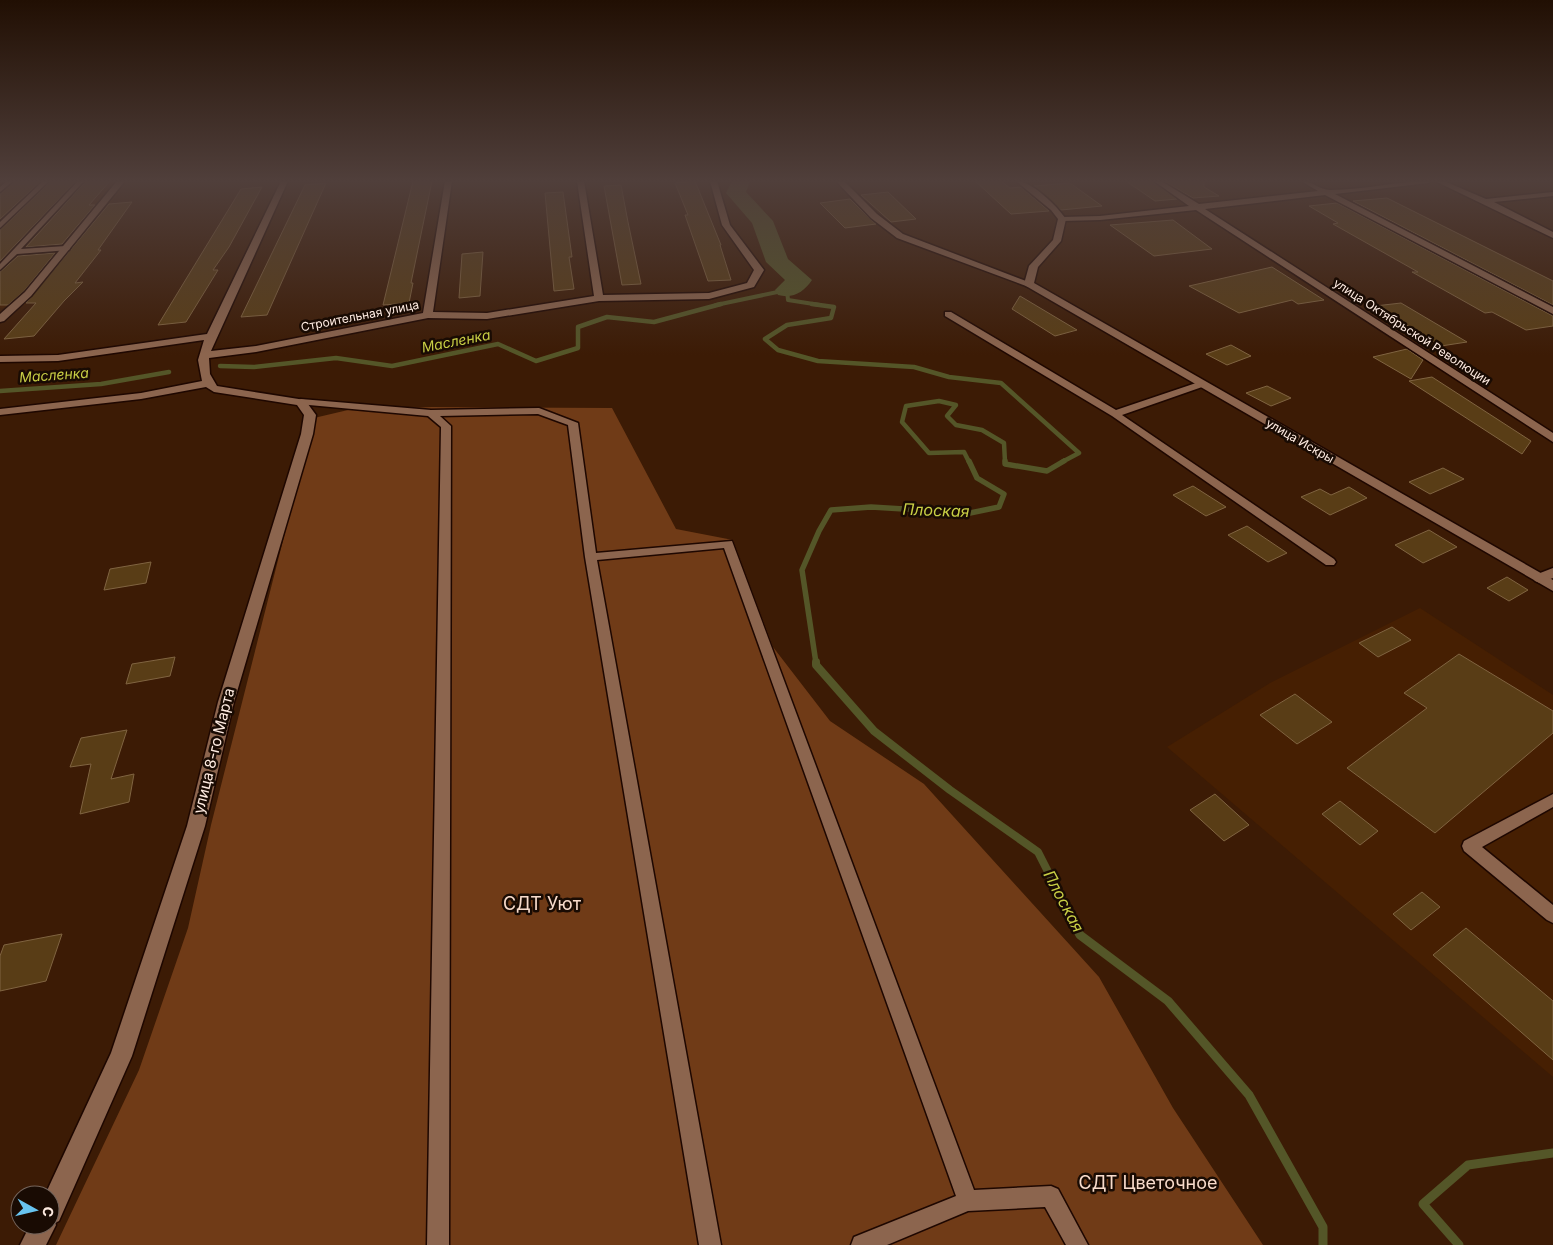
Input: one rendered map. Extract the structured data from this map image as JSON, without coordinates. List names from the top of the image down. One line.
{"streets":{"street":["Строительная улица","улица Октябрьской Революции","улица Искры","улица 8-го Марта"]},"water":["Масленка","Плоская"],"parks":["СДТ Уют","СДТ Цветочное"],"north":"right"}
